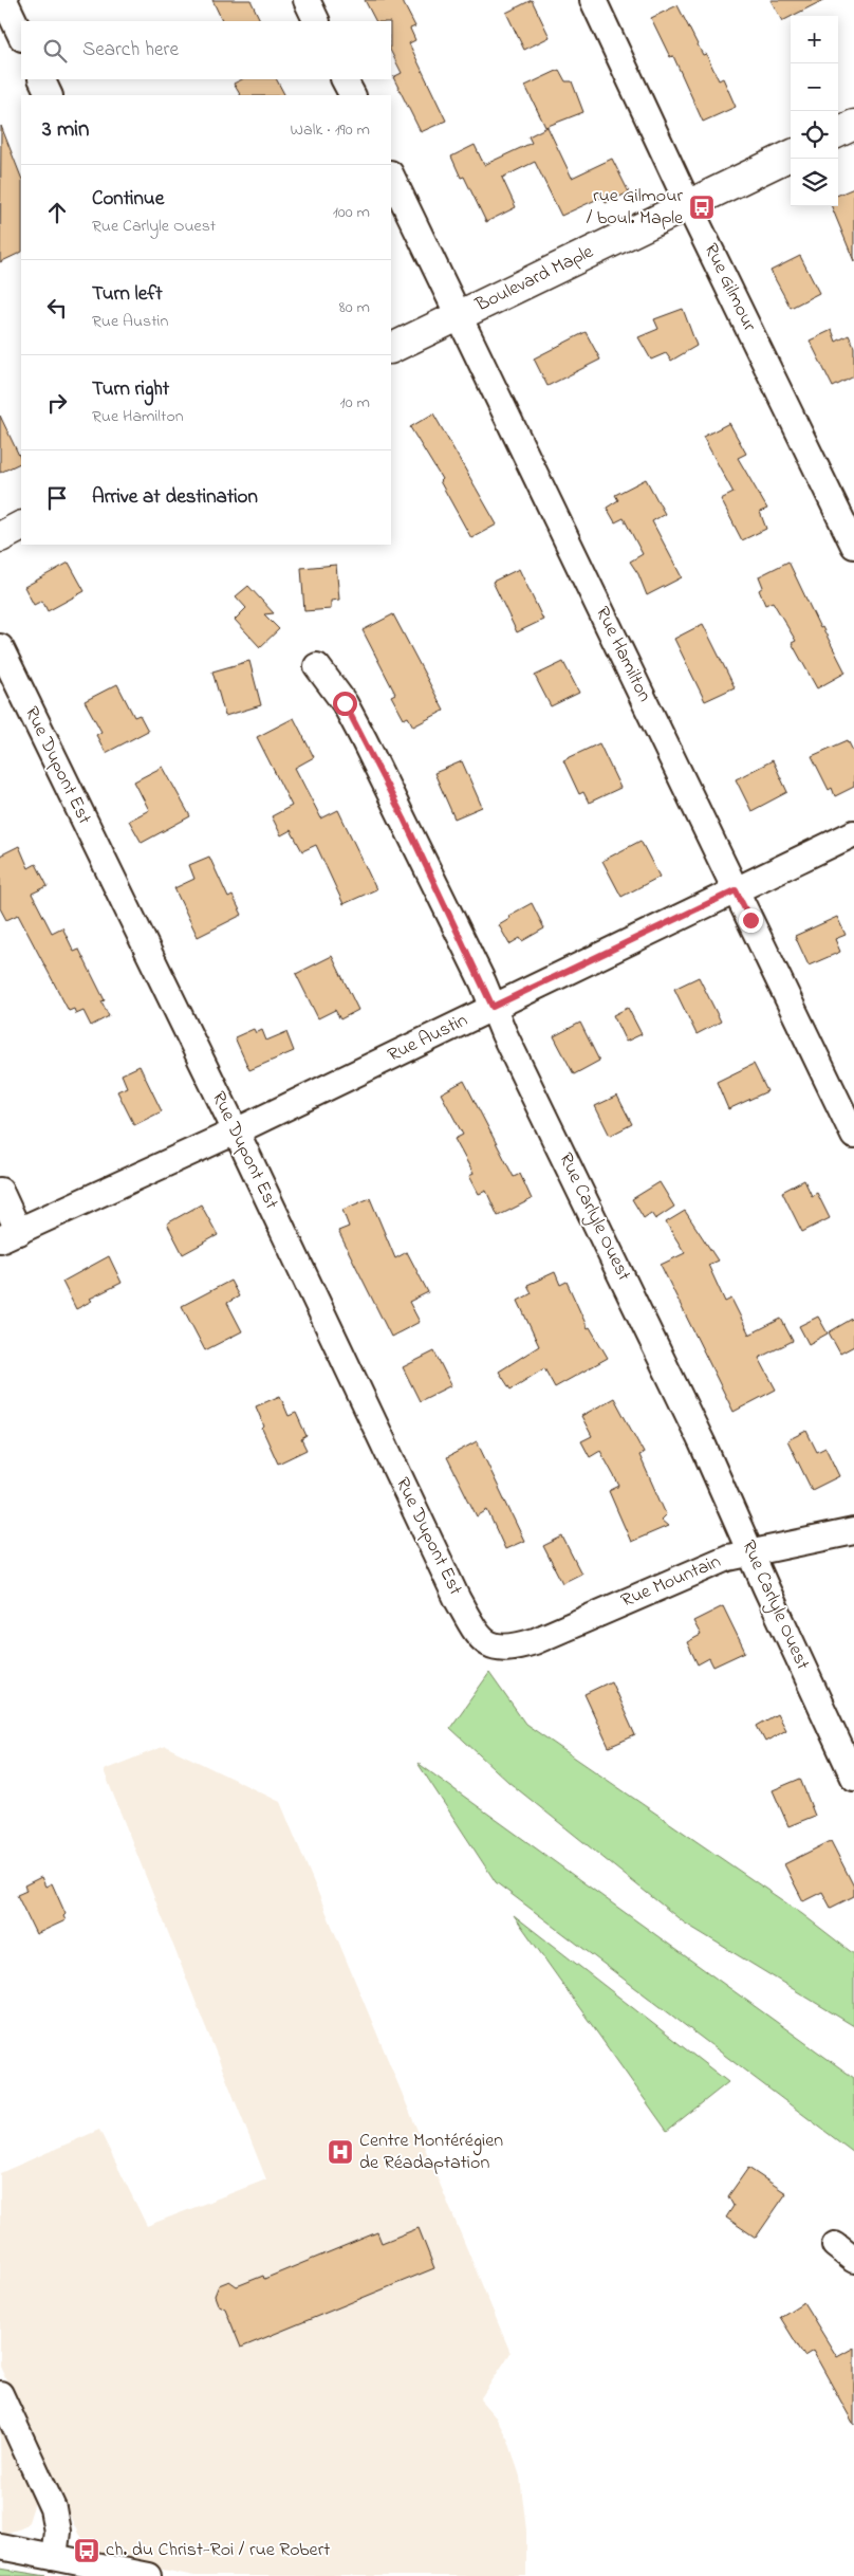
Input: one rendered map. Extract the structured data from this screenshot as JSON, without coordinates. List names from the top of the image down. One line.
{"streets":{"street":["Boulevard Maple","Rue Gilmour","Rue Hamilton","Rue Dupont Est","Rue Austin","Rue Carlyle Ouest","Rue Mountain"]},"crossings":[["Boulevard Maple","Rue Gilmour"],["Boulevard Maple","Rue Hamilton"],["Rue Hamilton","Rue Austin"],["Rue Dupont Est","Rue Austin"],["Rue Dupont Est","Rue Mountain"],["Rue Austin","Rue Carlyle Ouest"],["Rue Carlyle Ouest","Rue Mountain"]],"places":{"bus stop":["rue Gilmour / boul. Maple","ch. du Christ-Roi / rue Robert"],"hospital":["Centre Montérégien de Réadaptation"]},"page":{"map_buttons":["+","−"],"search":"Search here","heading":["3 min","Walk · 190 m"],"list":[["Continue","Rue Carlyle Ouest","100 m"],["Turn left","Rue Austin","80 m"],["Turn right","Rue Hamilton","10 m"],"Arrive at destination"]}}
